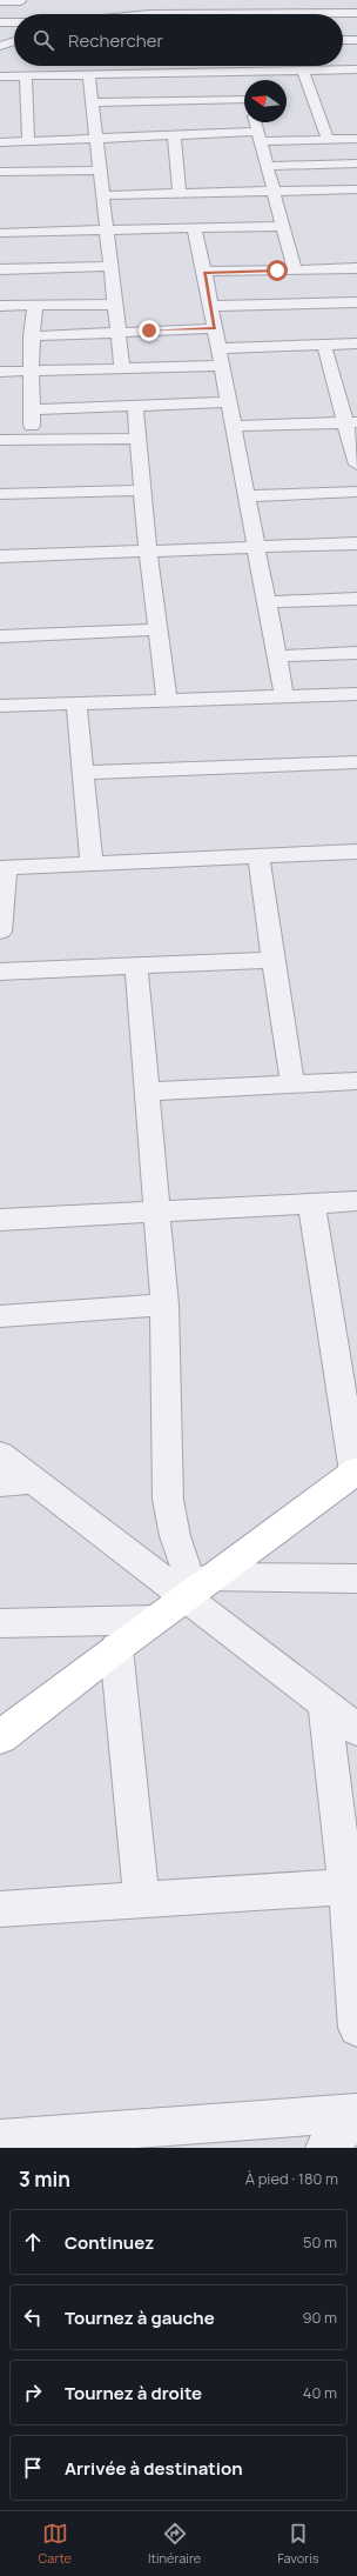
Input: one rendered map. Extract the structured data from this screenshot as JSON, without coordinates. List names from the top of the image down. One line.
{"north":"left","page":{"search":"Rechercher","heading":["3 min","À pied · 180 m"],"list":[["Continuez","50 m"],["Tournez à gauche","90 m"],["Tournez à droite","40 m"],"Arrivée à destination"],"nav":["Carte","Itinéraire","Favoris"]}}
